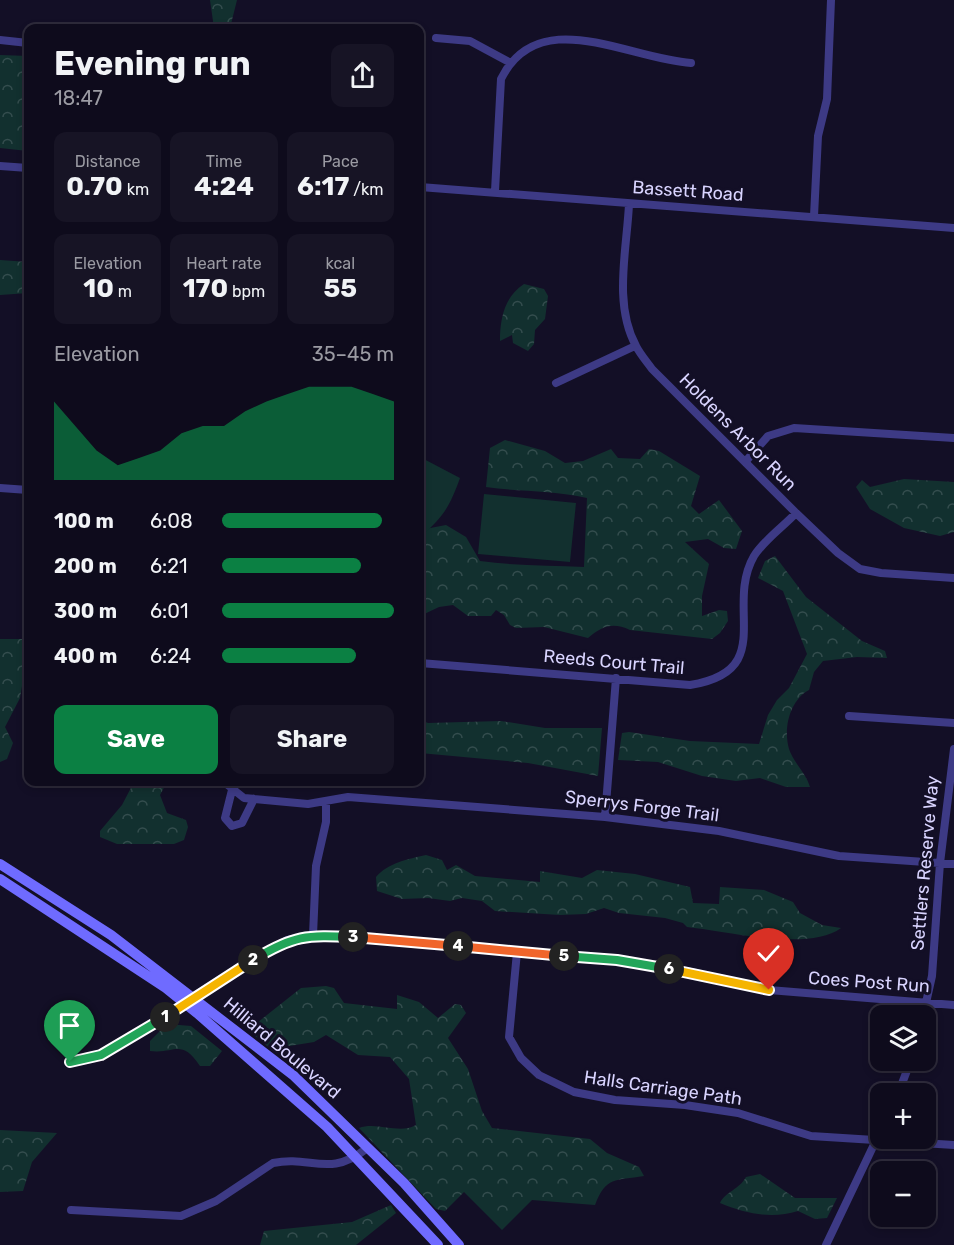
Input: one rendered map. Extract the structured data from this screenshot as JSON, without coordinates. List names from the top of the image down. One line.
{"streets":{"main road":["Hilliard Boulevard"],"street":["Bassett Road","Holdens Arbor Run","Reeds Court Trail","Sperrys Forge Trail","Settlers Reserve Way","Coes Post Run","Halls Carriage Path"]},"crossings":[["Bassett Road","Holdens Arbor Run"],["Holdens Arbor Run","Reeds Court Trail"],["Sperrys Forge Trail","Settlers Reserve Way"],["Settlers Reserve Way","Coes Post Run"],["Coes Post Run","Hilliard Boulevard"],["Coes Post Run","Halls Carriage Path"]],"page":{"heading":["Evening run","18:47"],"stats":[["Distance","0.70 km"],["Time","4:24"],["Pace","6:17 /km"],["Elevation","10 m"],["Heart rate","170 bpm"],["kcal","55"]],"chart":["Elevation","35–45 m"],"list":[{"name":"100 m","note":"6:08"},{"name":"200 m","note":"6:21"},{"name":"300 m","note":"6:01"},{"name":"400 m","note":"6:24"}],"buttons":["Save","Share"],"pins":["3","4","5","2","6","1"],"map_buttons":["+","−"]}}
